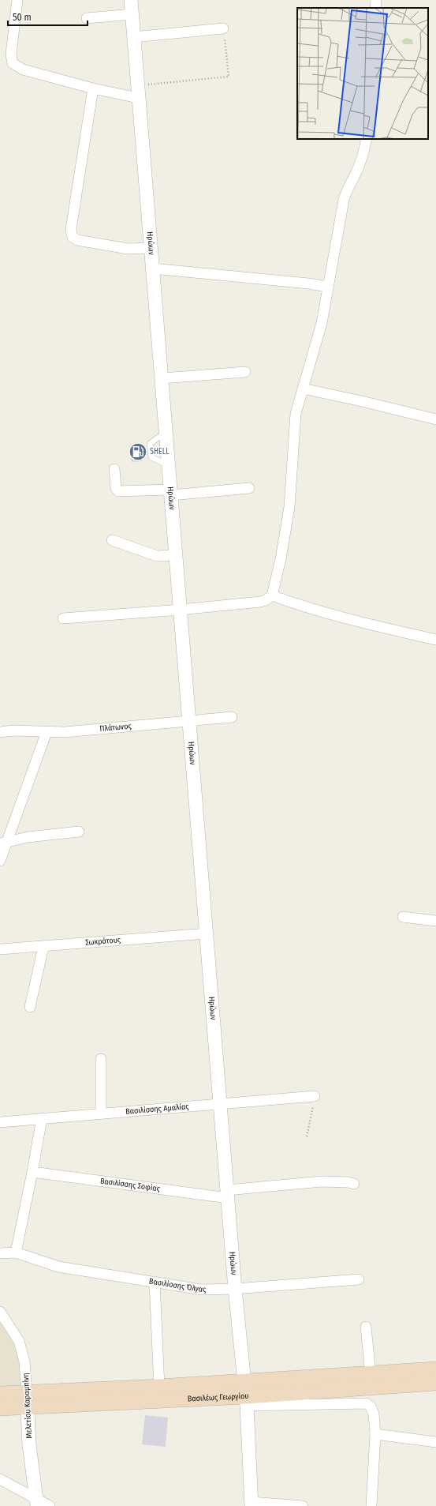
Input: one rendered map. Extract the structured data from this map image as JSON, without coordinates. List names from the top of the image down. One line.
{"streets":{"main road":["Βασιλέως Γεωργίου"],"street":["Ηρώων","Πλάτωνος","Σωκράτους","Βασιλίσσης Αμαλίας","Βασιλίσσης Σοφίας","Βασιλίσσης Όλγας","Μελετίου Καραμπίνη"]},"crossings":[["Ηρώων","Πλάτωνος"],["Ηρώων","Σωκράτους"],["Ηρώων","Βασιλίσσης Αμαλίας"],["Ηρώων","Βασιλίσσης Σοφίας"],["Ηρώων","Βασιλίσσης Όλγας"],["Ηρώων","Βασιλέως Γεωργίου"],["Βασιλέως Γεωργίου","Μελετίου Καραμπίνη"]],"places":{"fuel station":["SHELL"]},"scale_bar":"50 m"}
